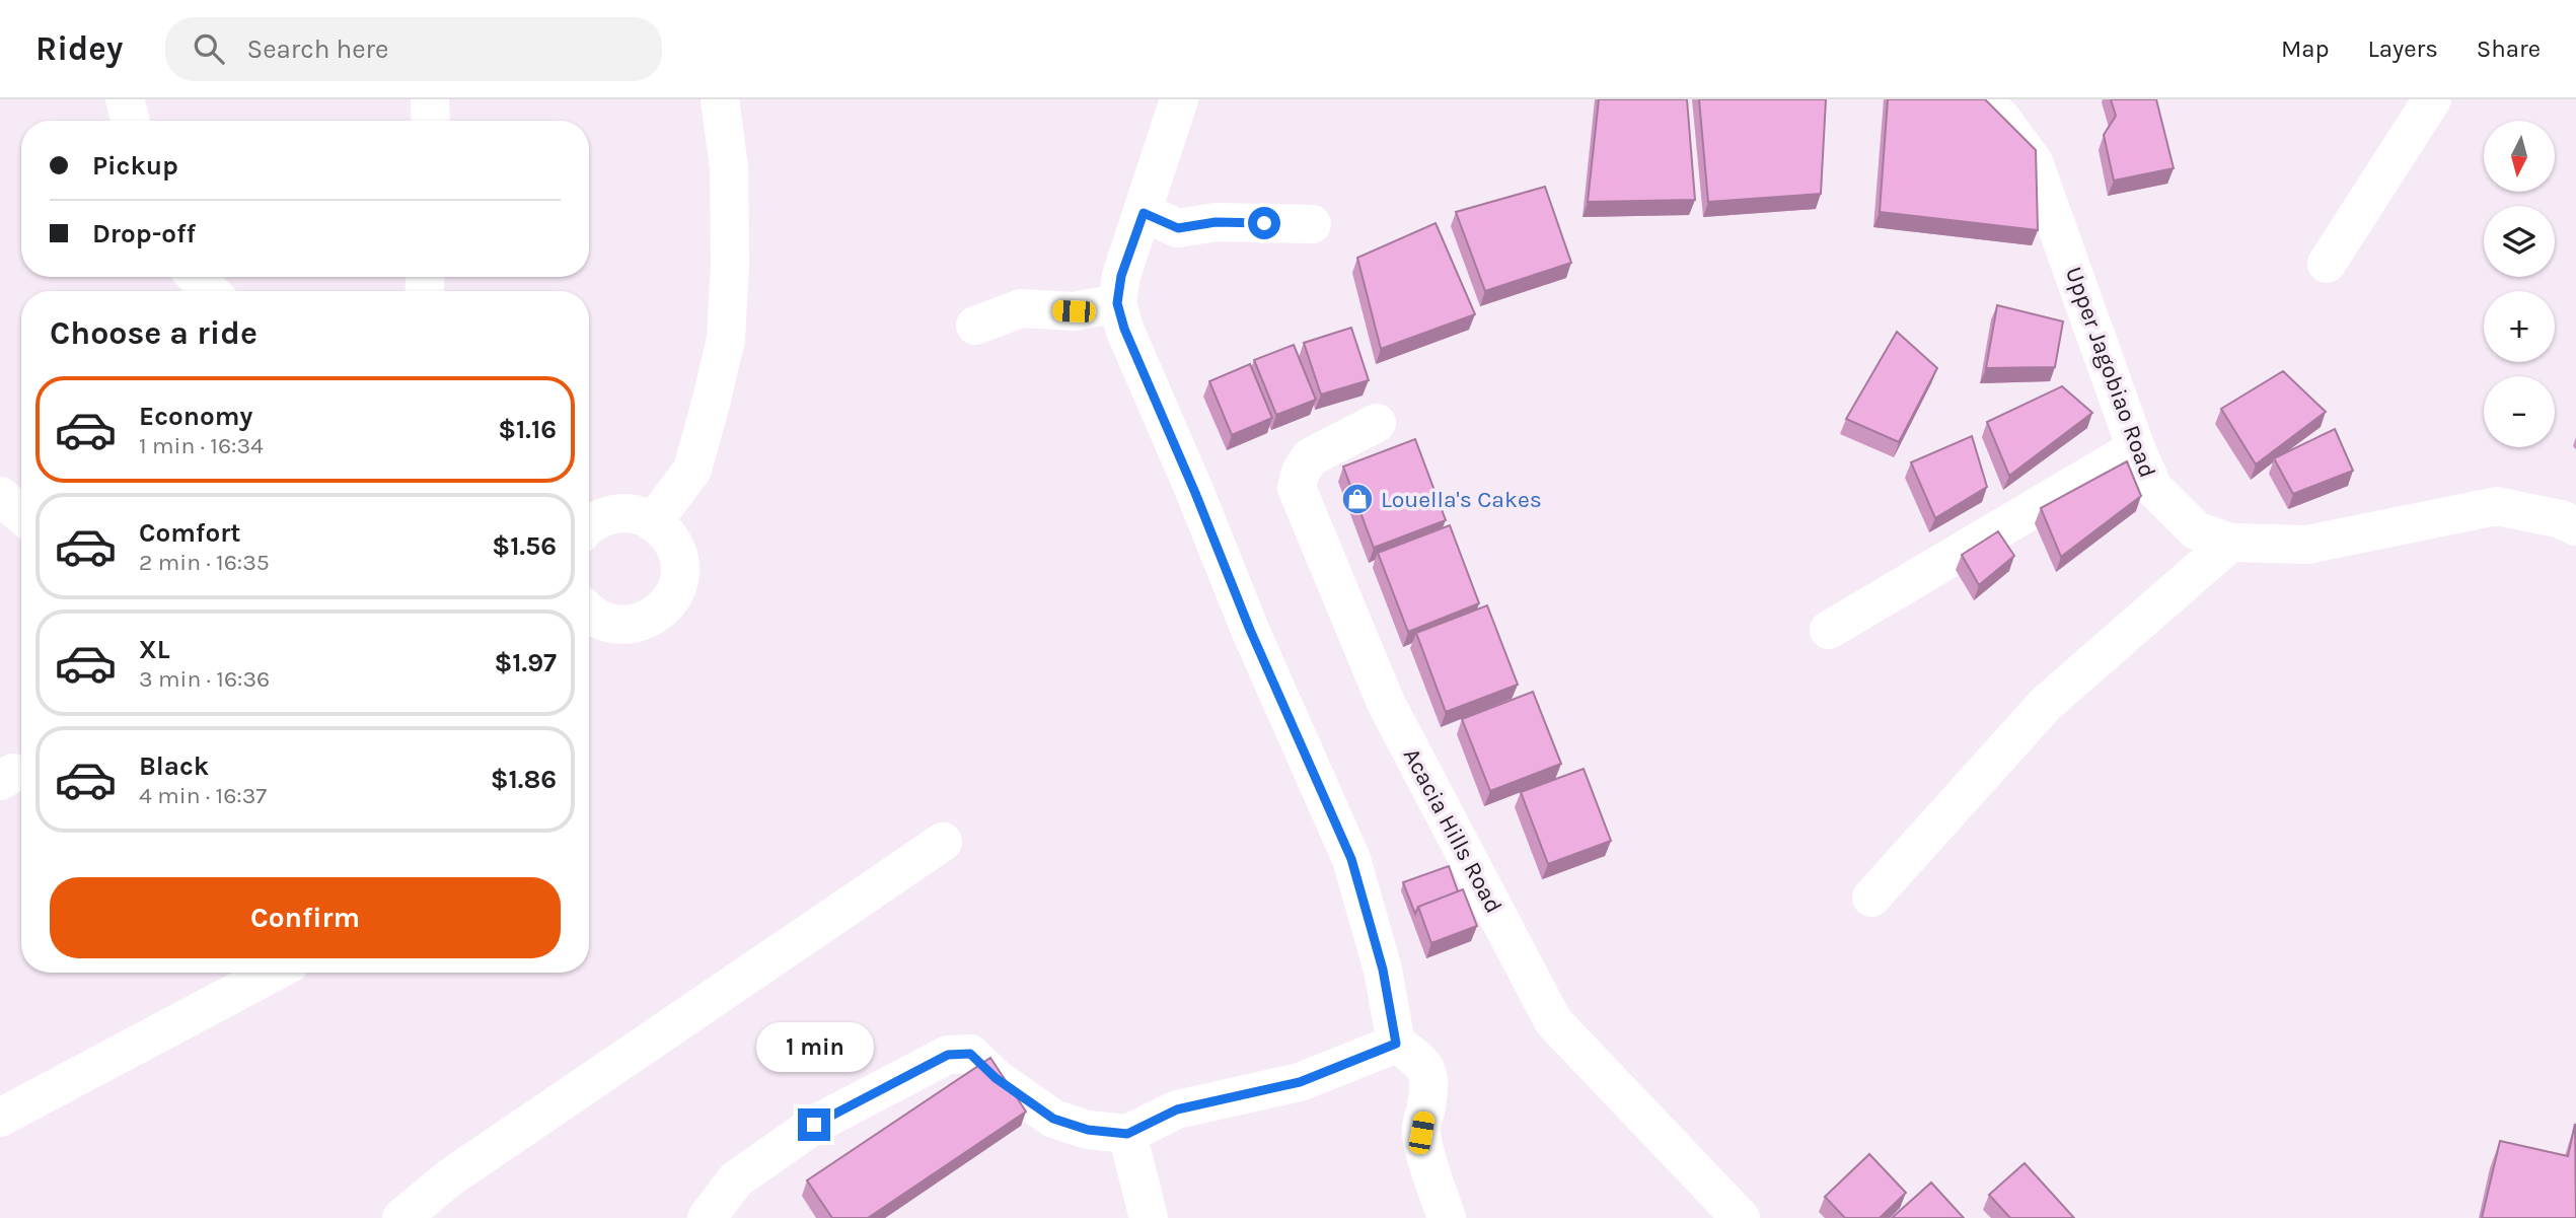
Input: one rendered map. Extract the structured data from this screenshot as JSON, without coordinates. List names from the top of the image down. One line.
{"streets":{"street":["Upper Jagobiao Road","Acacia Hills Road"]},"places":{"shop":["Louella's Cakes"]},"north":"bottom","page":{"header":"Ridey","search":"Search here","nav":["Map","Layers","Share"],"map_buttons":["+","−"],"banner":["Pickup","Drop-off"],"heading":"Choose a ride","list":[{"name":"Economy","note":"1 min · 16:34","value":"$1.16"},{"name":"Comfort","note":"2 min · 16:35","value":"$1.56"},{"name":"XL","note":"3 min · 16:36","value":"$1.97"},{"name":"Black","note":"4 min · 16:37","value":"$1.86"}],"buttons":"Confirm","bubble":"1 min"}}
